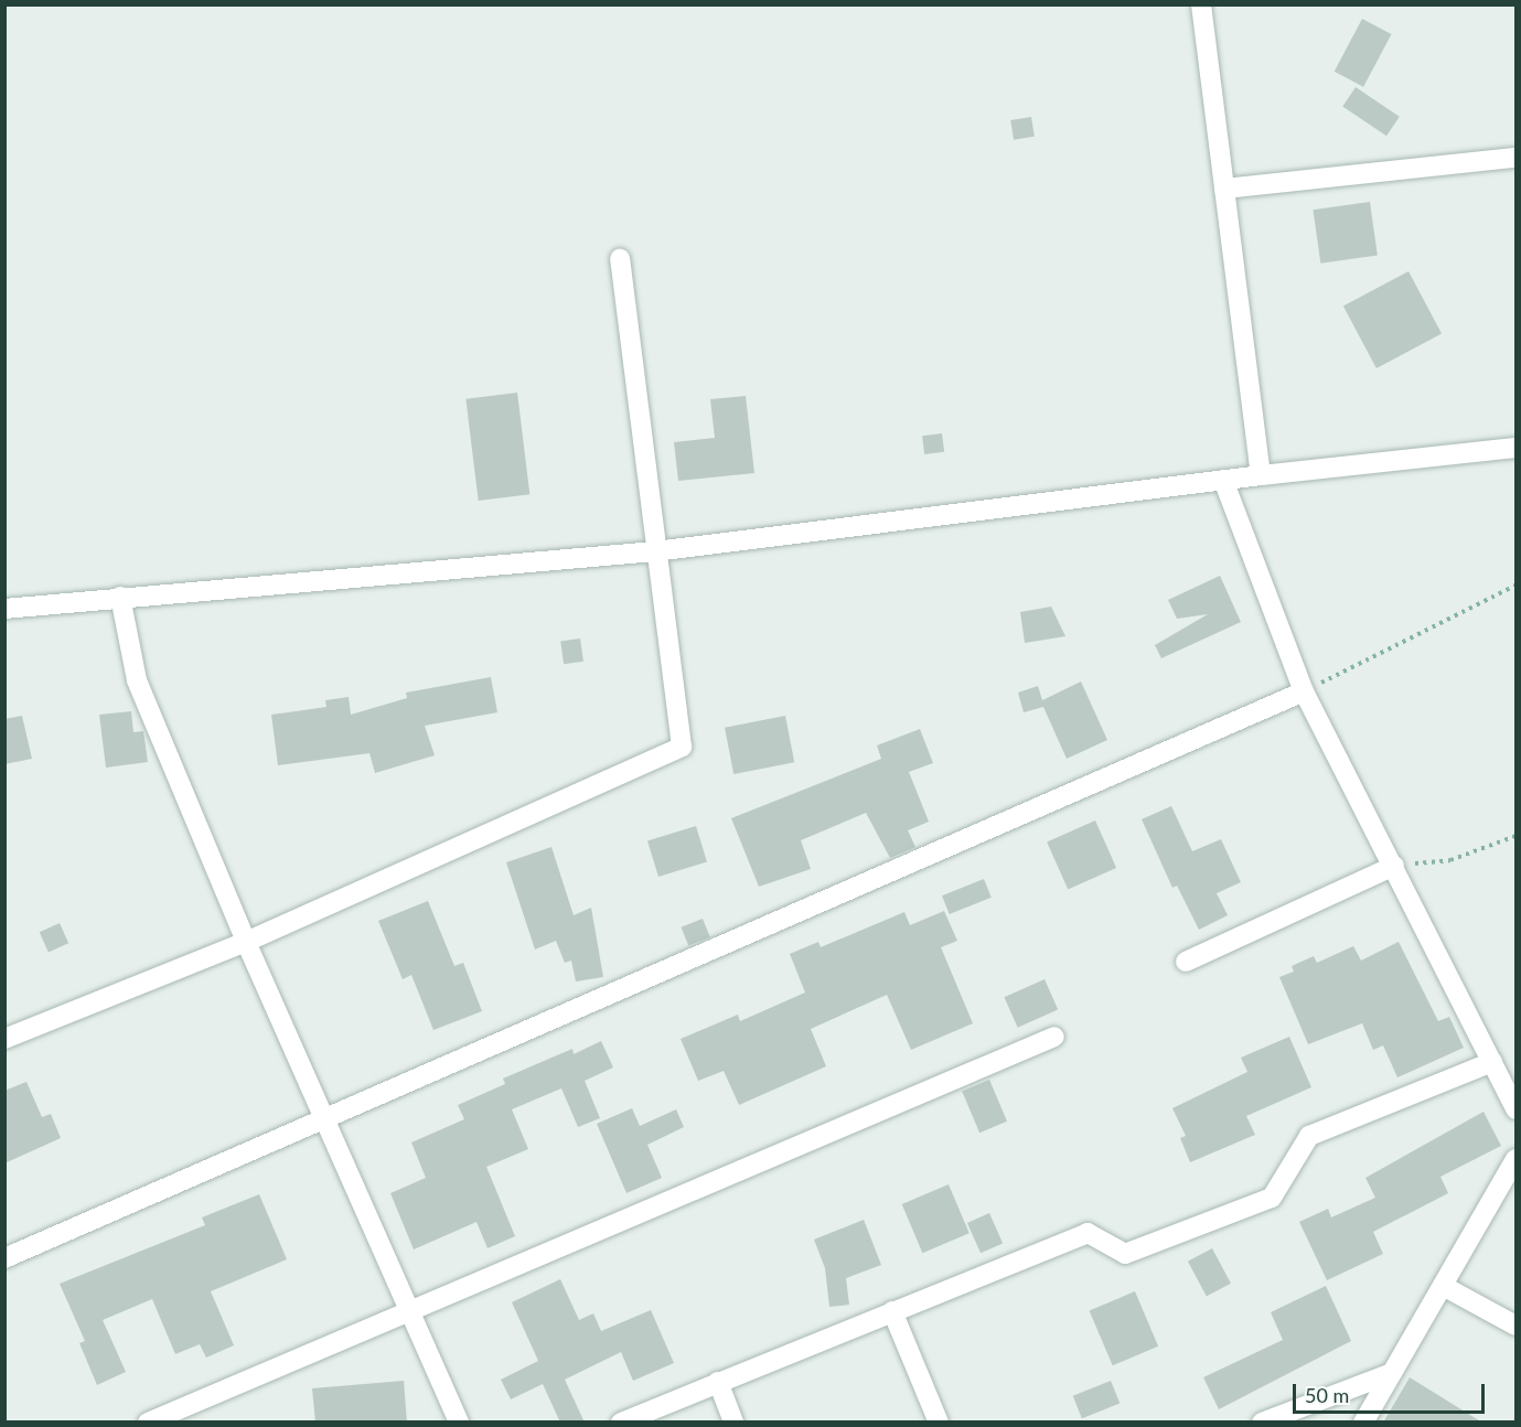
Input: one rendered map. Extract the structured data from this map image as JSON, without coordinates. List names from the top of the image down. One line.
{"scale_bar":"50 m"}
